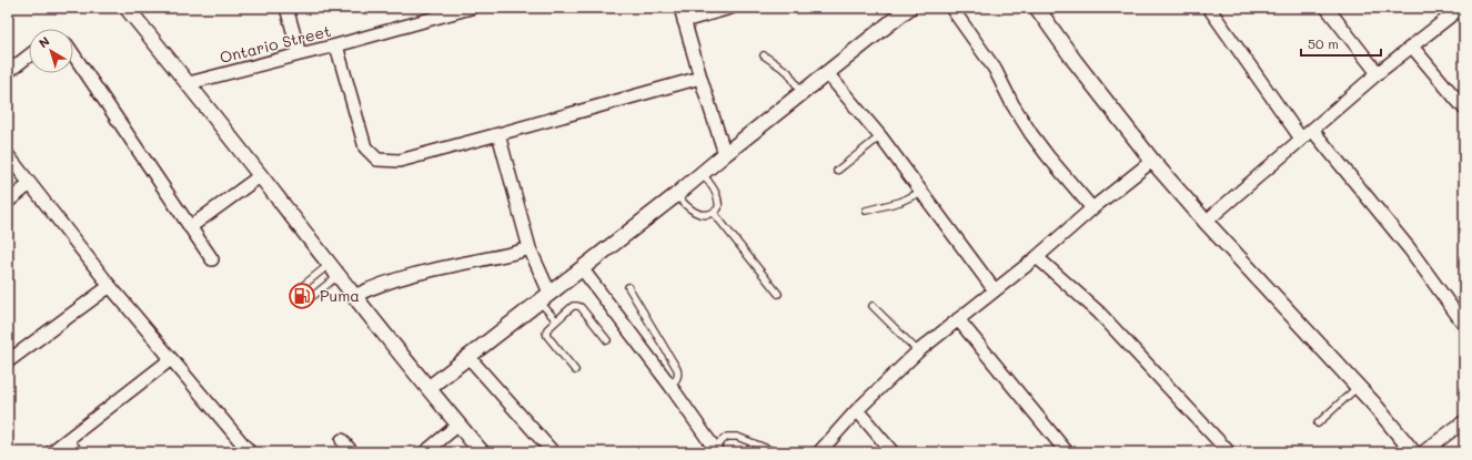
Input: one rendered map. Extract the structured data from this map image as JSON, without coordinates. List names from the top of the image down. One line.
{"streets":{"street":["Ontario Street"]},"places":{"fuel station":["Puma"]},"scale_bar":"50 m","north":"top left"}
